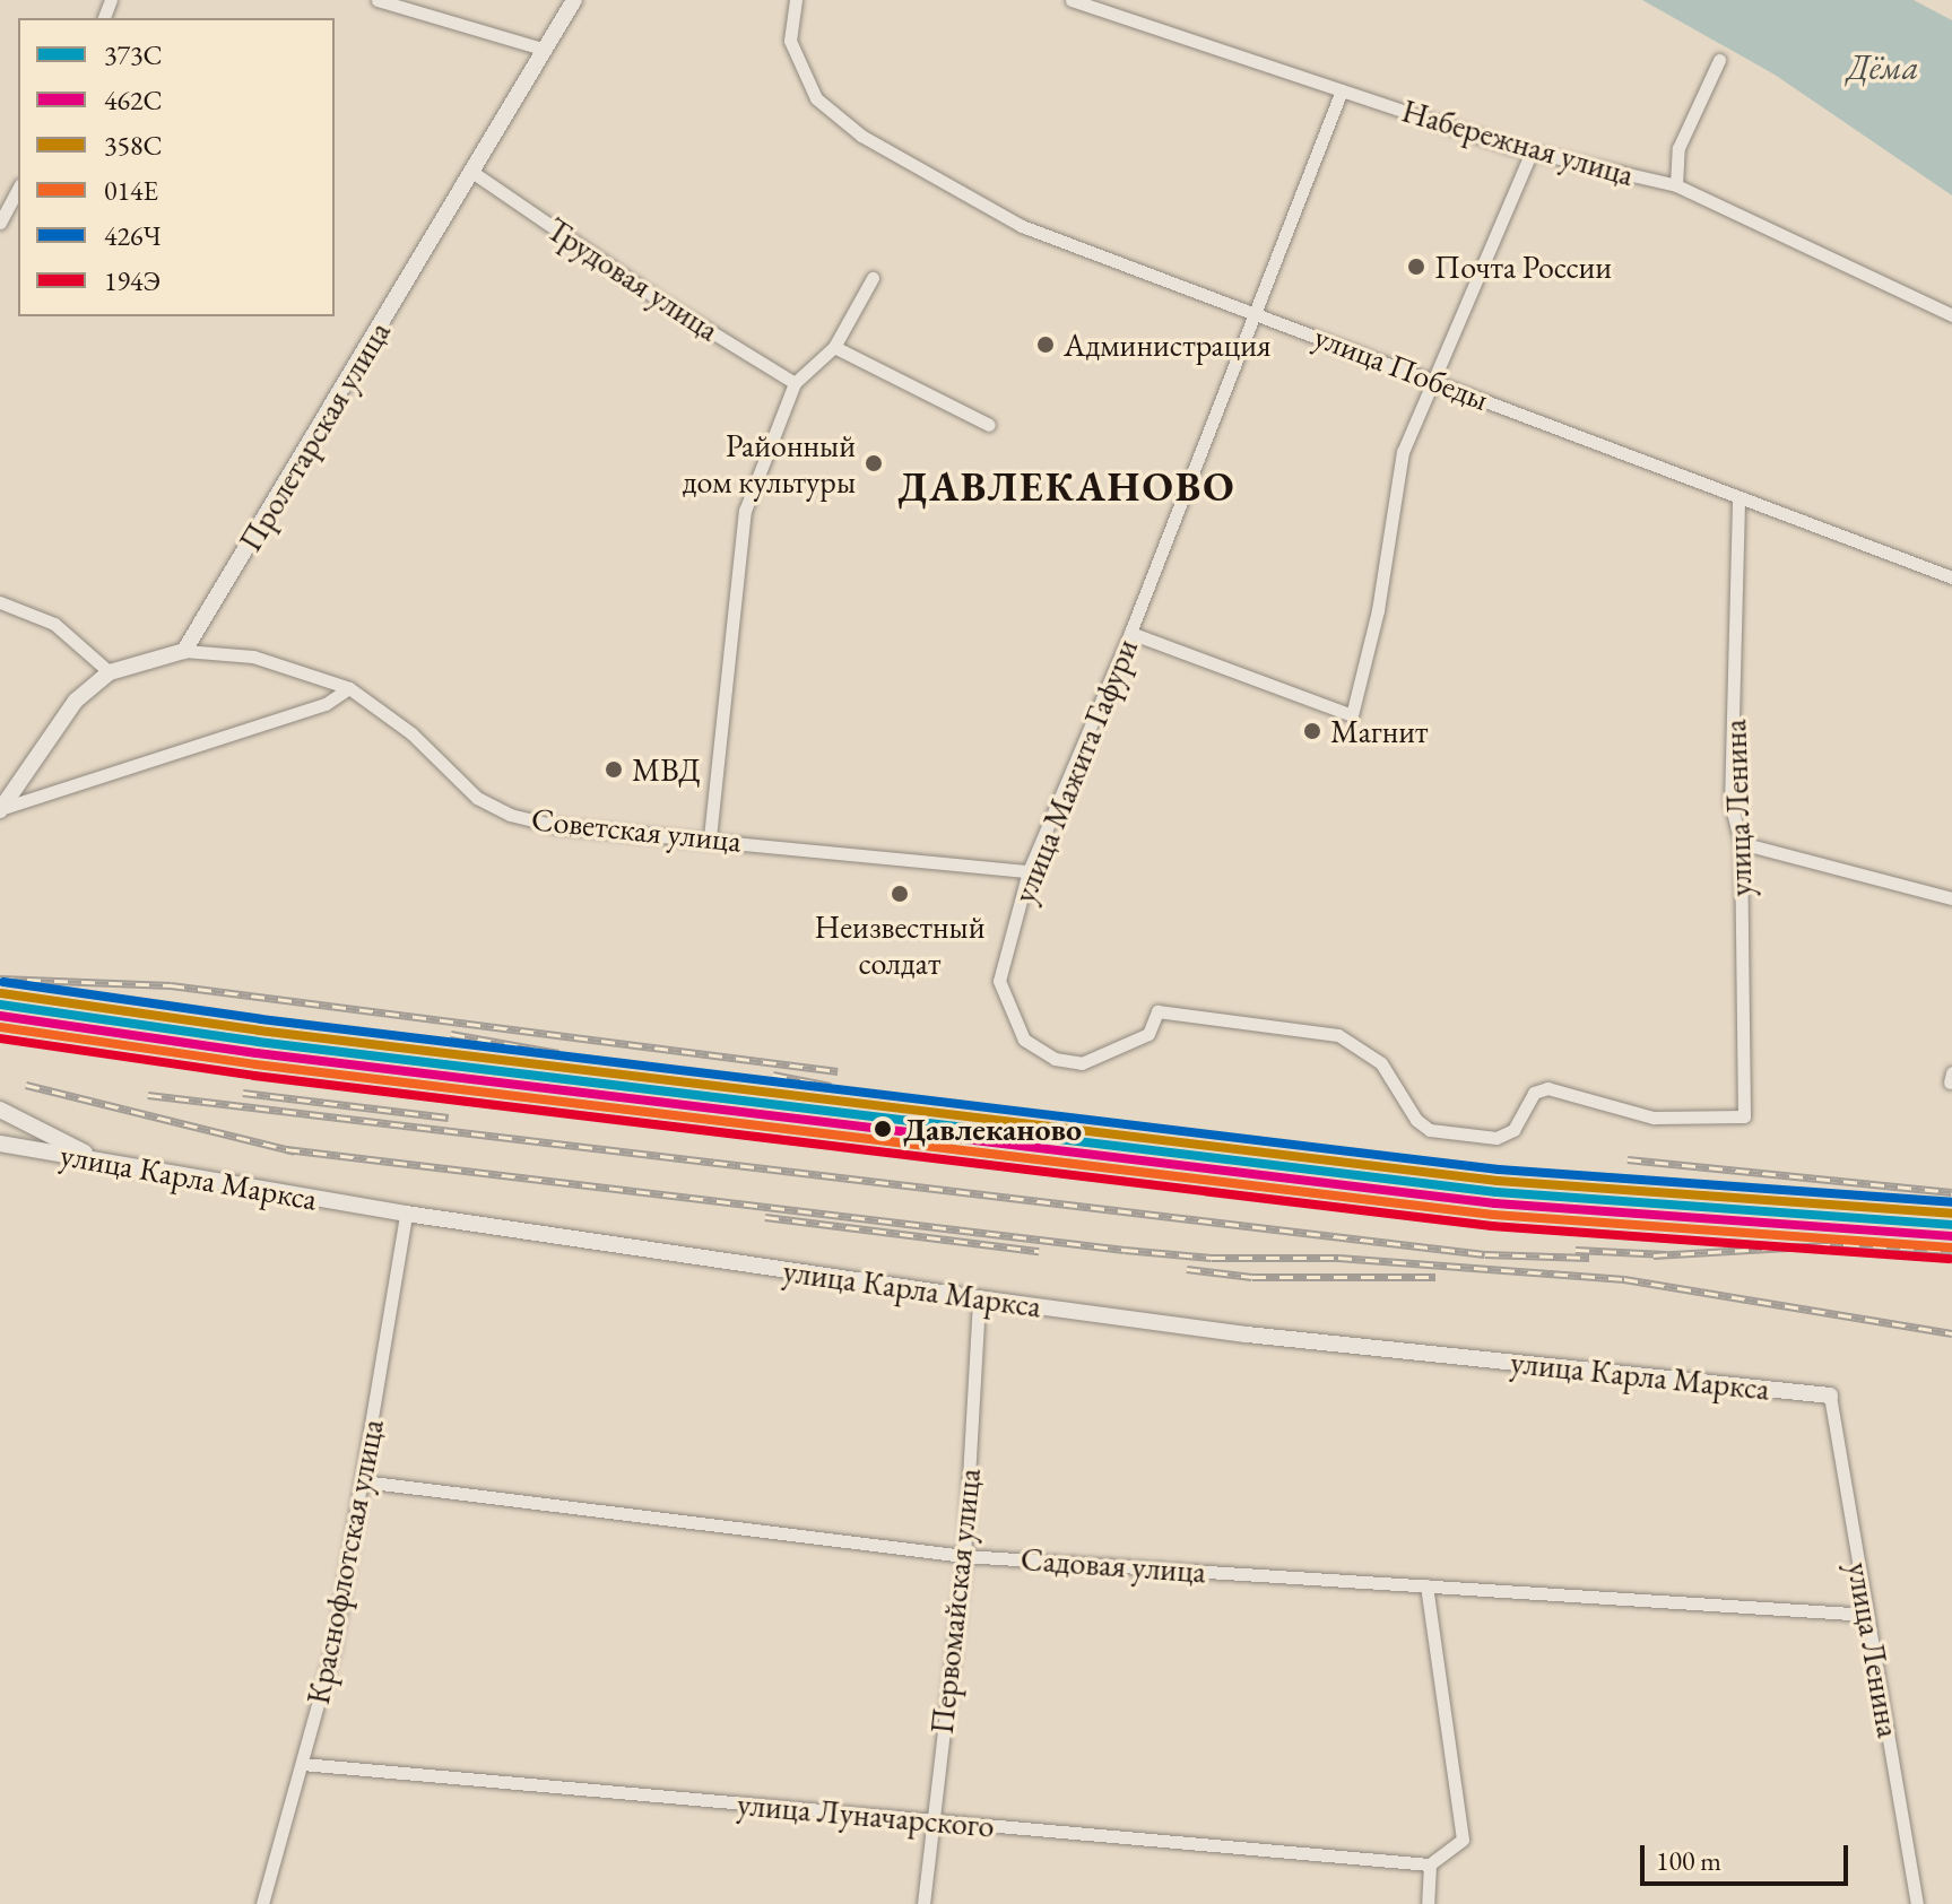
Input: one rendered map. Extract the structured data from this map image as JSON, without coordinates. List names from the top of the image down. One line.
{"streets":{"street":["Набережная улица","Трудовая улица","улица Победы","Пролетарская улица","улица Мажита Гафури","улица Ленина","Советская улица","улица Карла Маркса","Краснофлотская улица","Садовая улица","Первомайская улица","улица Луначарского"]},"crossings":[["Набережная улица","улица Мажита Гафури"],["Трудовая улица","Пролетарская улица"],["улица Победы","улица Мажита Гафури"],["улица Победы","улица Ленина"],["Пролетарская улица","Советская улица"],["улица Мажита Гафури","улица Ленина"],["улица Мажита Гафури","Советская улица"],["улица Ленина","улица Карла Маркса"],["улица Ленина","Садовая улица"],["улица Карла Маркса","Краснофлотская улица"],["улица Карла Маркса","Первомайская улица"],["Краснофлотская улица","Садовая улица"],["Краснофлотская улица","улица Луначарского"],["Садовая улица","Первомайская улица"],["Первомайская улица","улица Луначарского"]],"districts":["ДАВЛЕКАНОВО"],"water":["Дёма"],"places":["Почта России","Администрация","Районный дом культуры","Магнит","МВД","Неизвестный солдат","Давлеканово"],"lines":["transit line 426Ч","transit line 358С","transit line 373C","transit line 462С","transit line 014Е","transit line 194Э"],"legend":["373C","462С","358С","014Е","426Ч","194Э"],"scale_bar":"100 m"}
